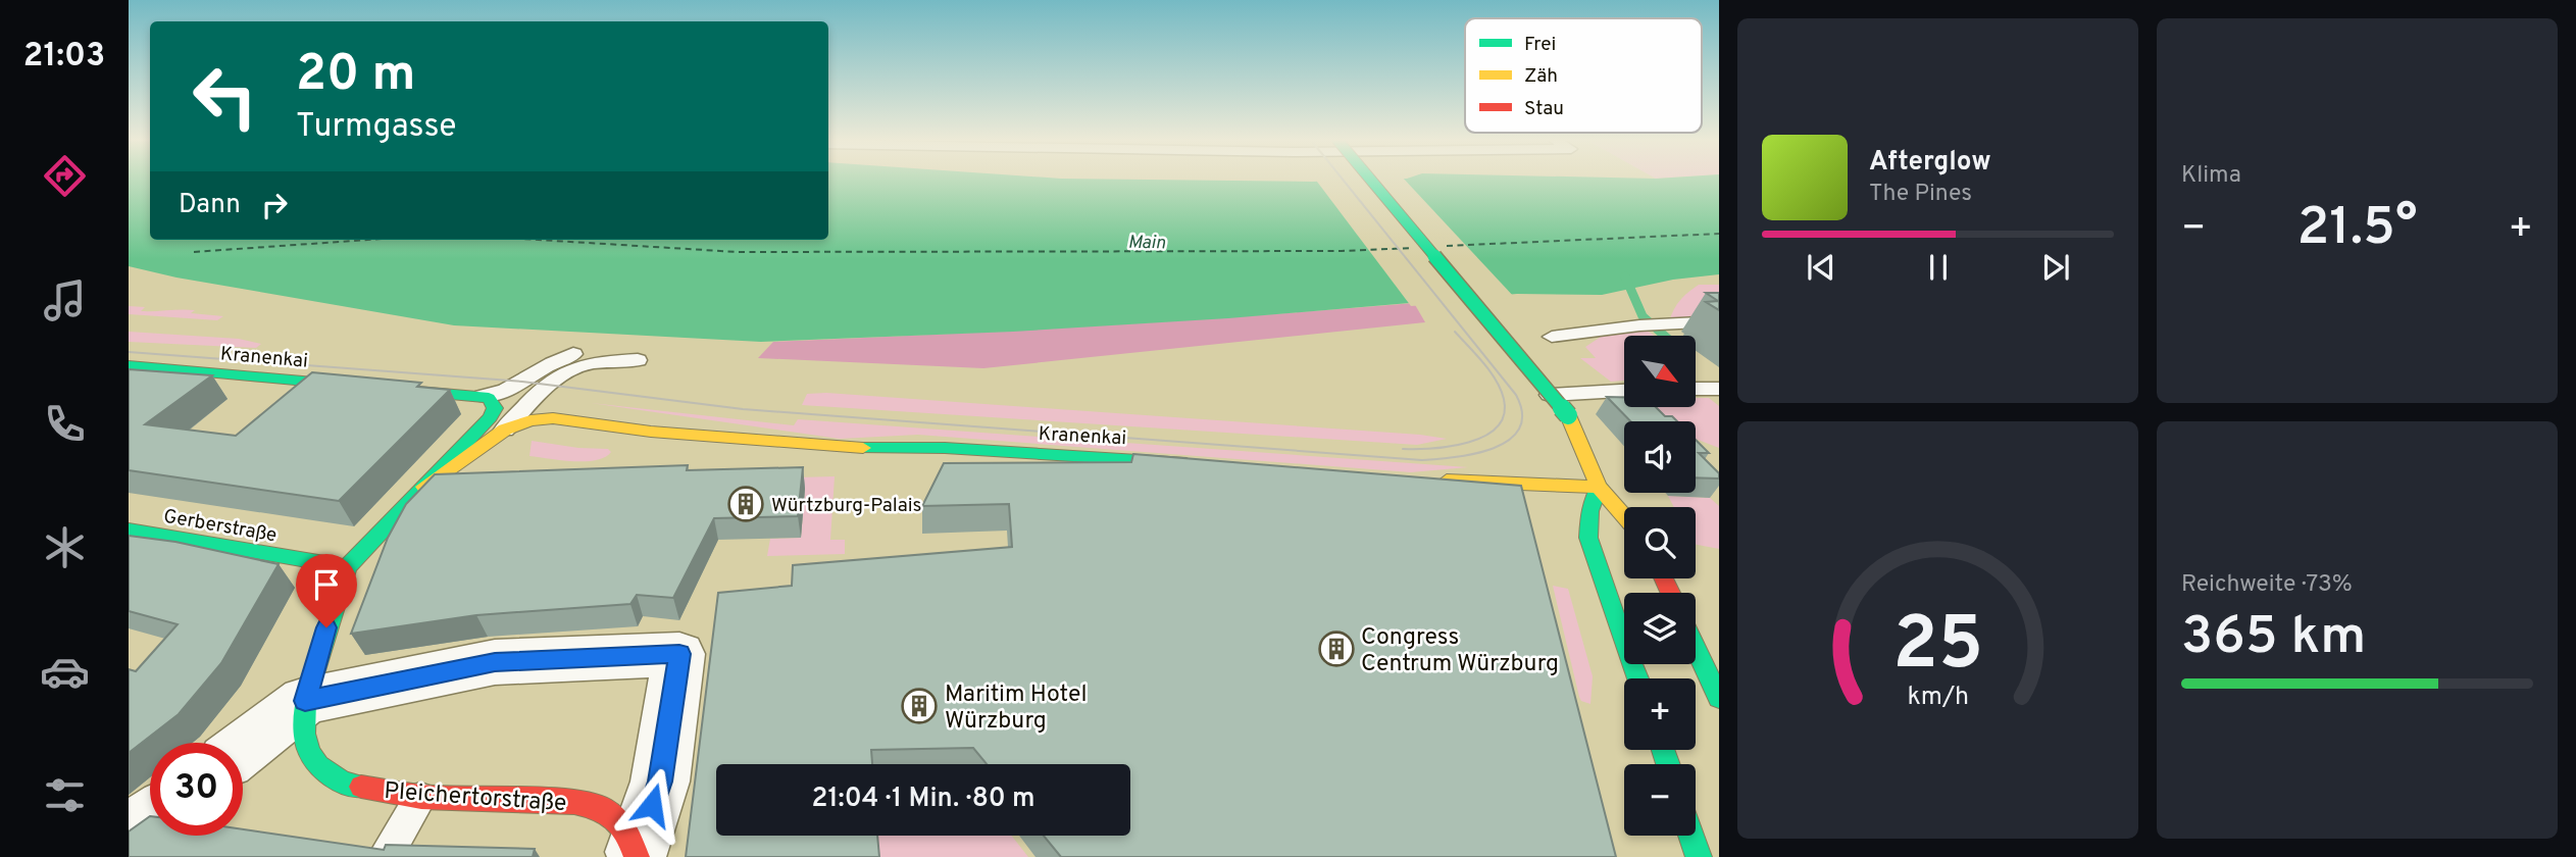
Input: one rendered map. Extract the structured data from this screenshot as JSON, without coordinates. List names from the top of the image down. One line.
{"streets":{"street":["Kranenkai","Gerberstraße","Pleichertorstraße"]},"crossings":[["Kranenkai","Pleichertorstraße"],["Gerberstraße","Pleichertorstraße"]],"water":["Main"],"places":{"building":["Würtzburg-Palais","Congress Centrum Würzburg","Maritim Hotel Würzburg"]},"legend":["Frei","Zäh","Stau"],"north":"bottom right","page":{"tabs":"21:03","tile":["Klima",["Reichweite · 73%","365 km"]],"turn":["20 m","Turmgasse"],"song":["Afterglow","The Pines"],"then":"Dann","heat":["−","21.5°","+"],"map_buttons":["+","−"],"limit":"30","trip":"21:04 · 1 Min. · 80 m","gauge":["25","km/h"]}}
